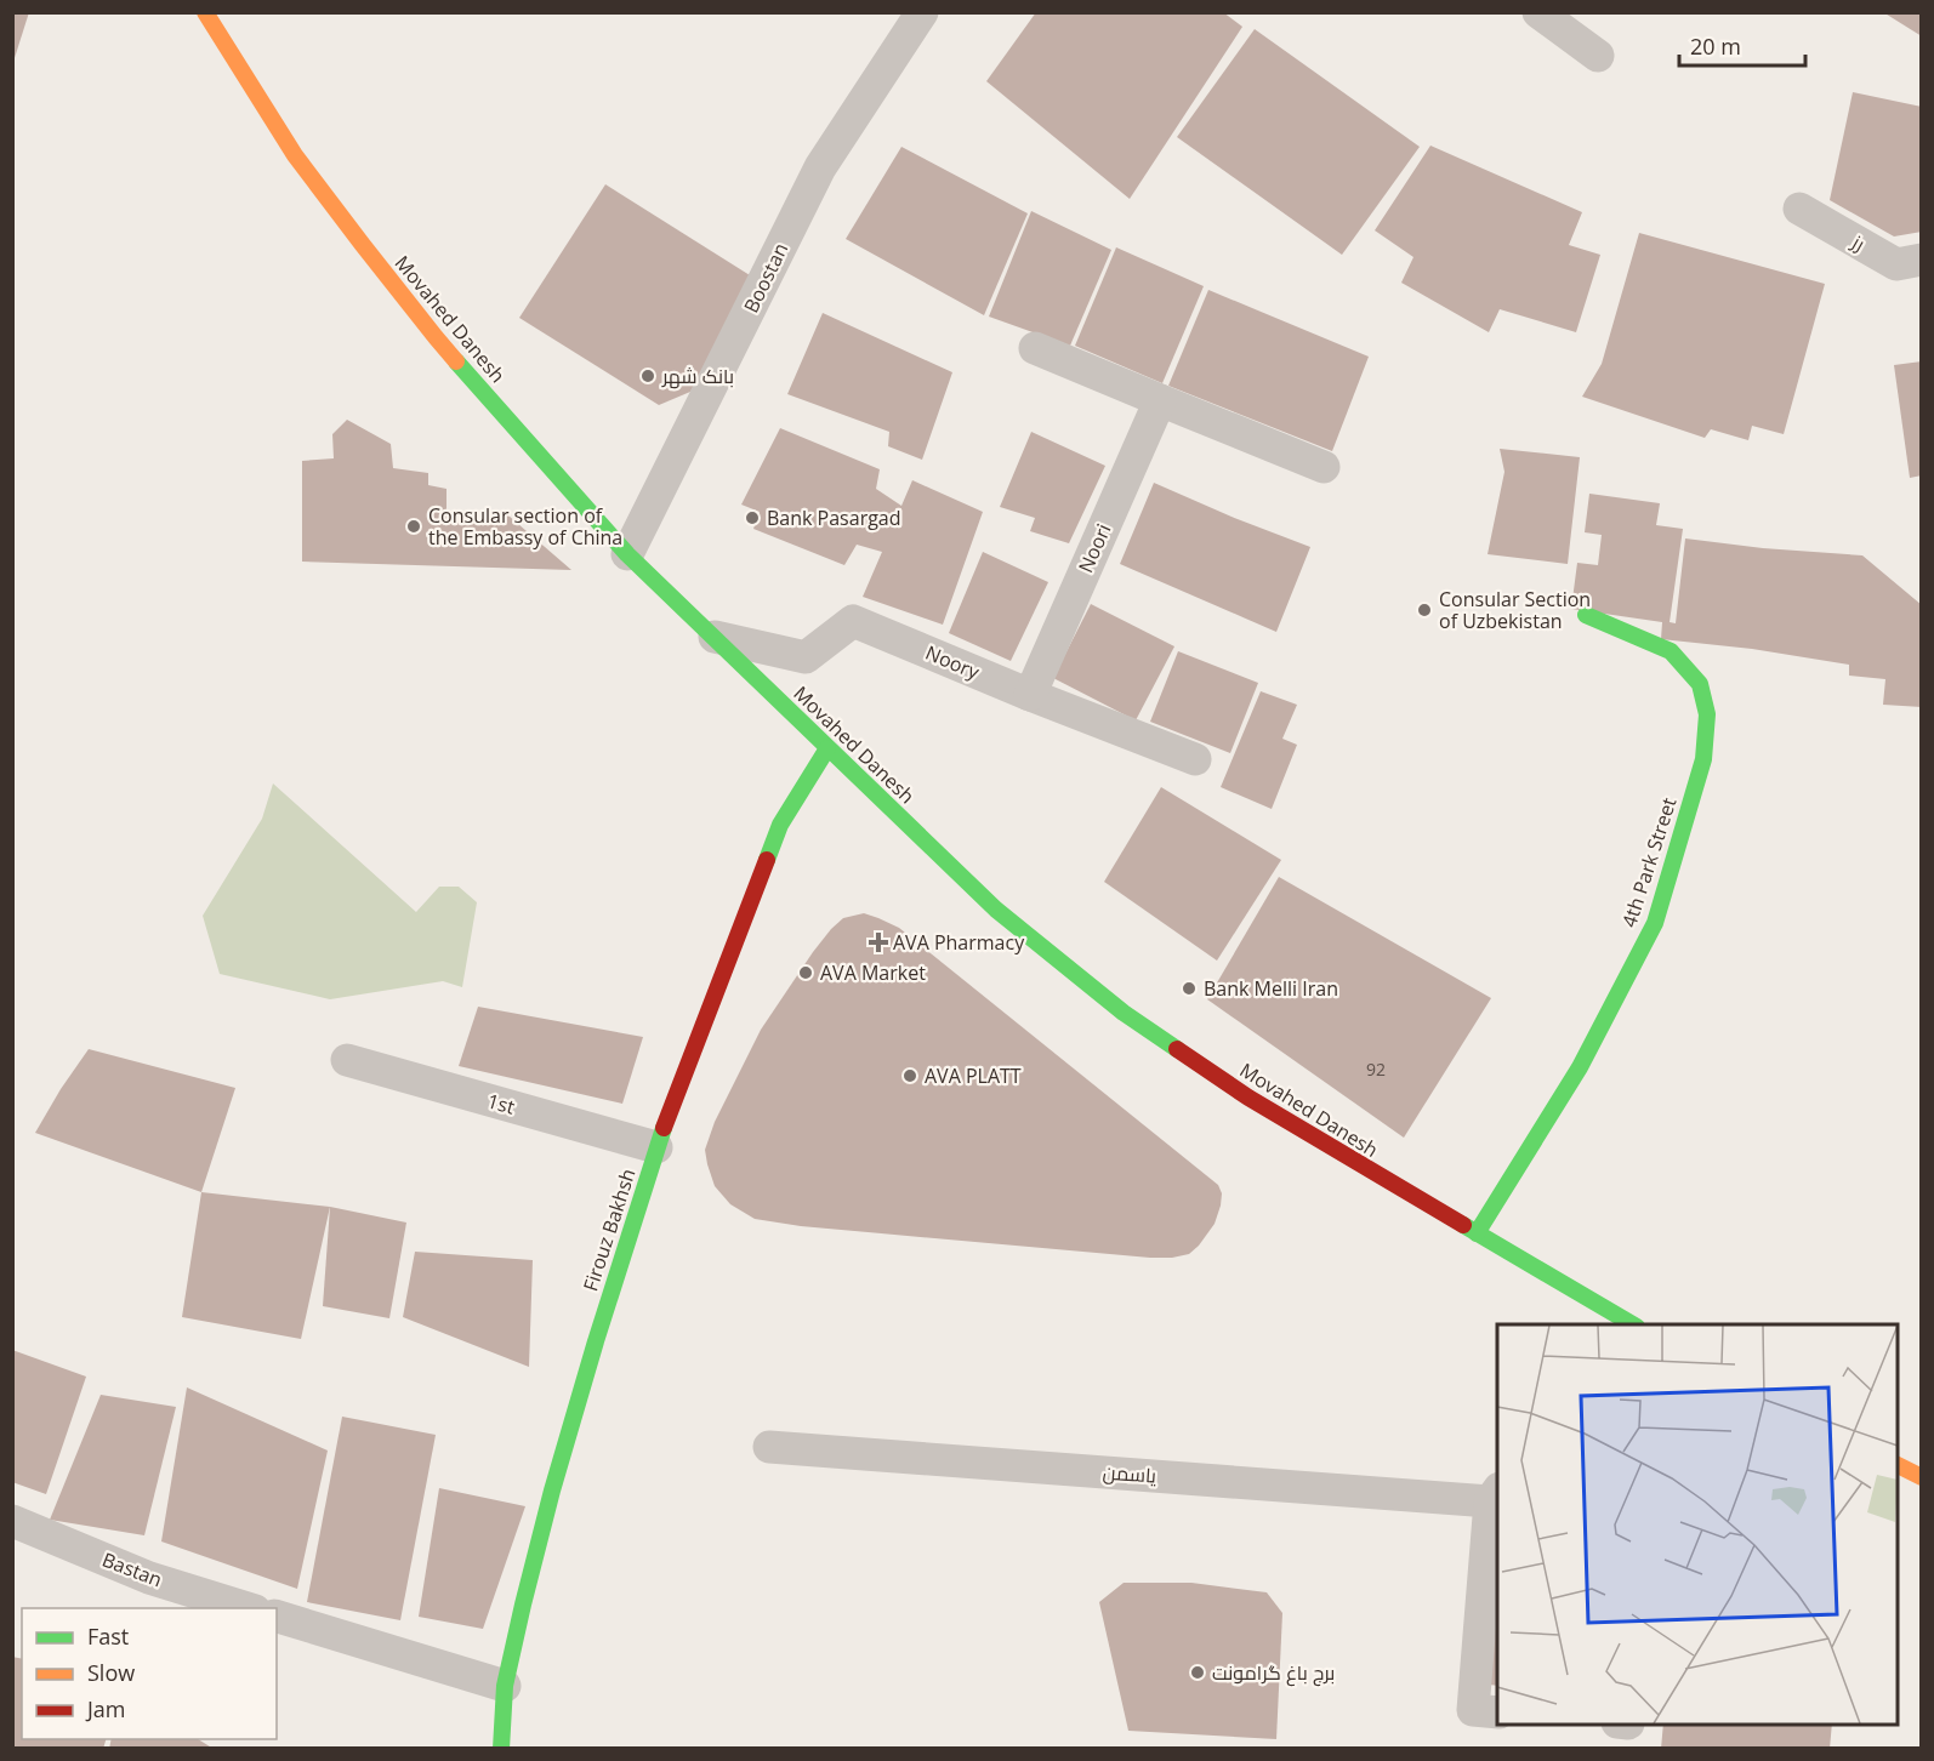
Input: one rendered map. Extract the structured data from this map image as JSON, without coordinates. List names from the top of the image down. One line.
{"streets":{"main road":["Movahed Danesh","4th Park Street","Firouz Bakhsh"],"street":["رز","Boostan","Noori","Noory","1st","یاسمن","Bastan"]},"crossings":[["Boostan","Movahed Danesh"],["Movahed Danesh","Noory"],["Movahed Danesh","4th Park Street"],["Movahed Danesh","Firouz Bakhsh"],["Noori","Noory"],["1st","Firouz Bakhsh"]],"places":{"other":["بانک شهر","Bank Pasargad","Consular section of the Embassy of China","Consular Section of Uzbekistan","AVA Market","Bank Melli Iran","AVA PLATT","برج باغ گرامونت"],"health":["AVA Pharmacy"]},"house_numbers":["92"],"legend":["Fast","Slow","Jam"],"scale_bar":"20 m"}
